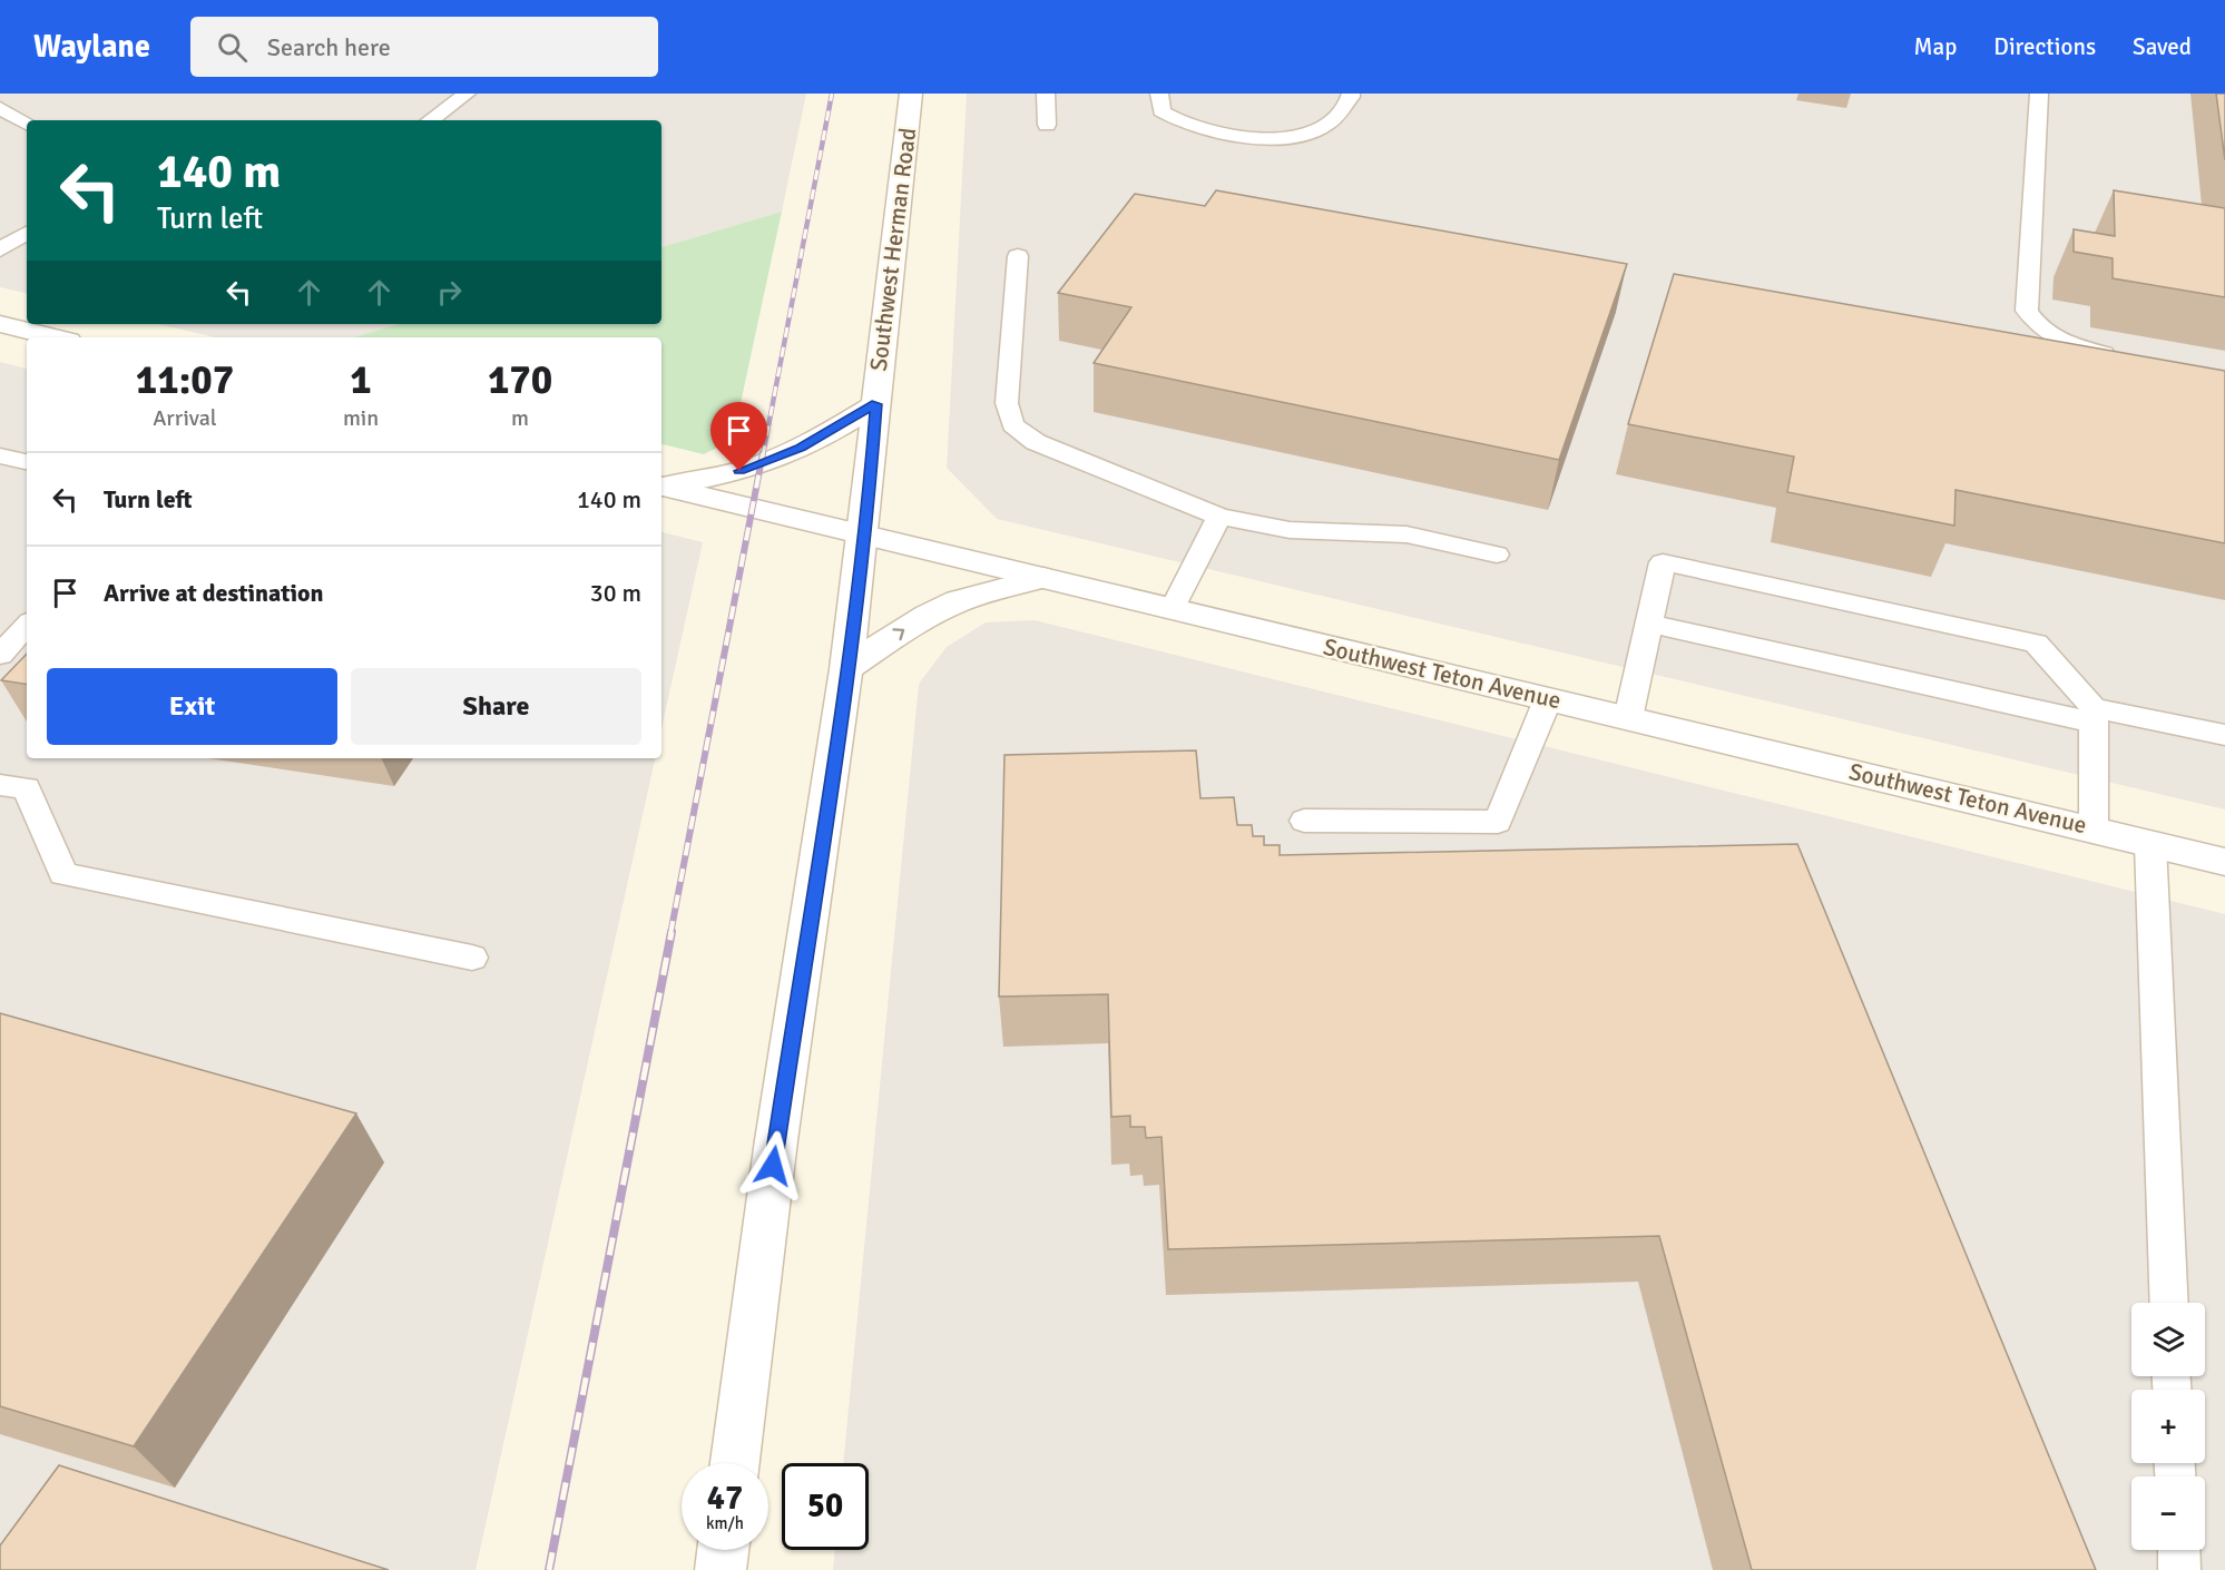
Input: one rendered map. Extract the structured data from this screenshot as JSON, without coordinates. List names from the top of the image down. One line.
{"streets":{"main road":["Southwest Herman Road","Southwest Teton Avenue"]},"crossings":[["Southwest Herman Road","Southwest Teton Avenue"]],"page":{"header":"Waylane","search":"Search here","nav":["Map","Directions","Saved"],"turn":["140 m","Turn left"],"eta":["11:07","Arrival","1","min","170","m"],"list":[{"name":"Turn left","value":"140 m"},{"name":"Arrive at destination","value":"30 m"}],"buttons":["Exit","Share"],"map_buttons":["+","−"],"speed":"47 km/h","limit":"50"}}
